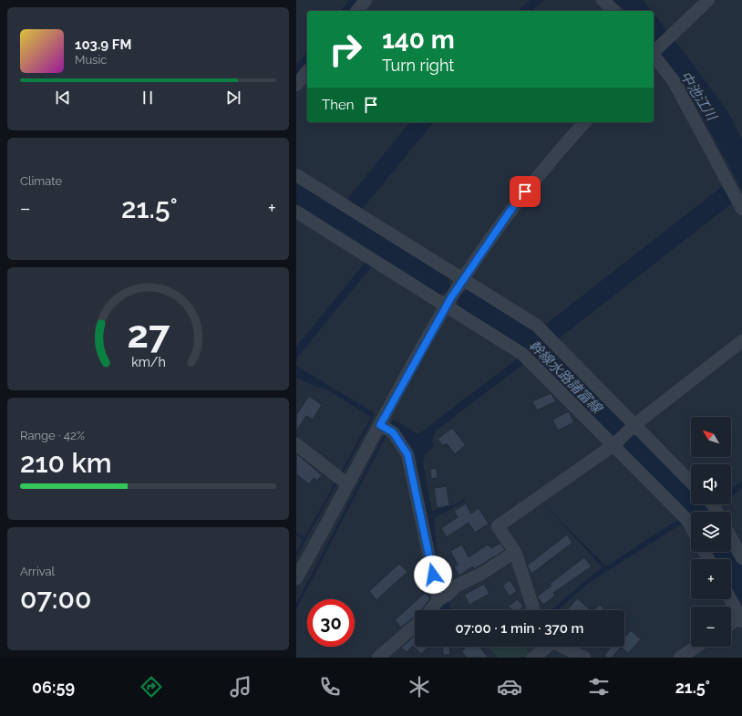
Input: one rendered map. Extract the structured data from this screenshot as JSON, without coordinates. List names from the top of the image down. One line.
{"water":["中池江川","幹線水路諸富線"],"north":"top left","page":{"turn":["140 m","Turn right"],"song":["103.9 FM","Music"],"then":"Then","tile":["Climate",["Range · 42%","210 km"],["Arrival","07:00"]],"heat":["−","21.5°","+"],"map_buttons":["+","−"],"limit":"30","trip":"07:00 · 1 min · 370 m","tabs":["06:59","21.5°"],"gauge":["27","km/h"]}}
